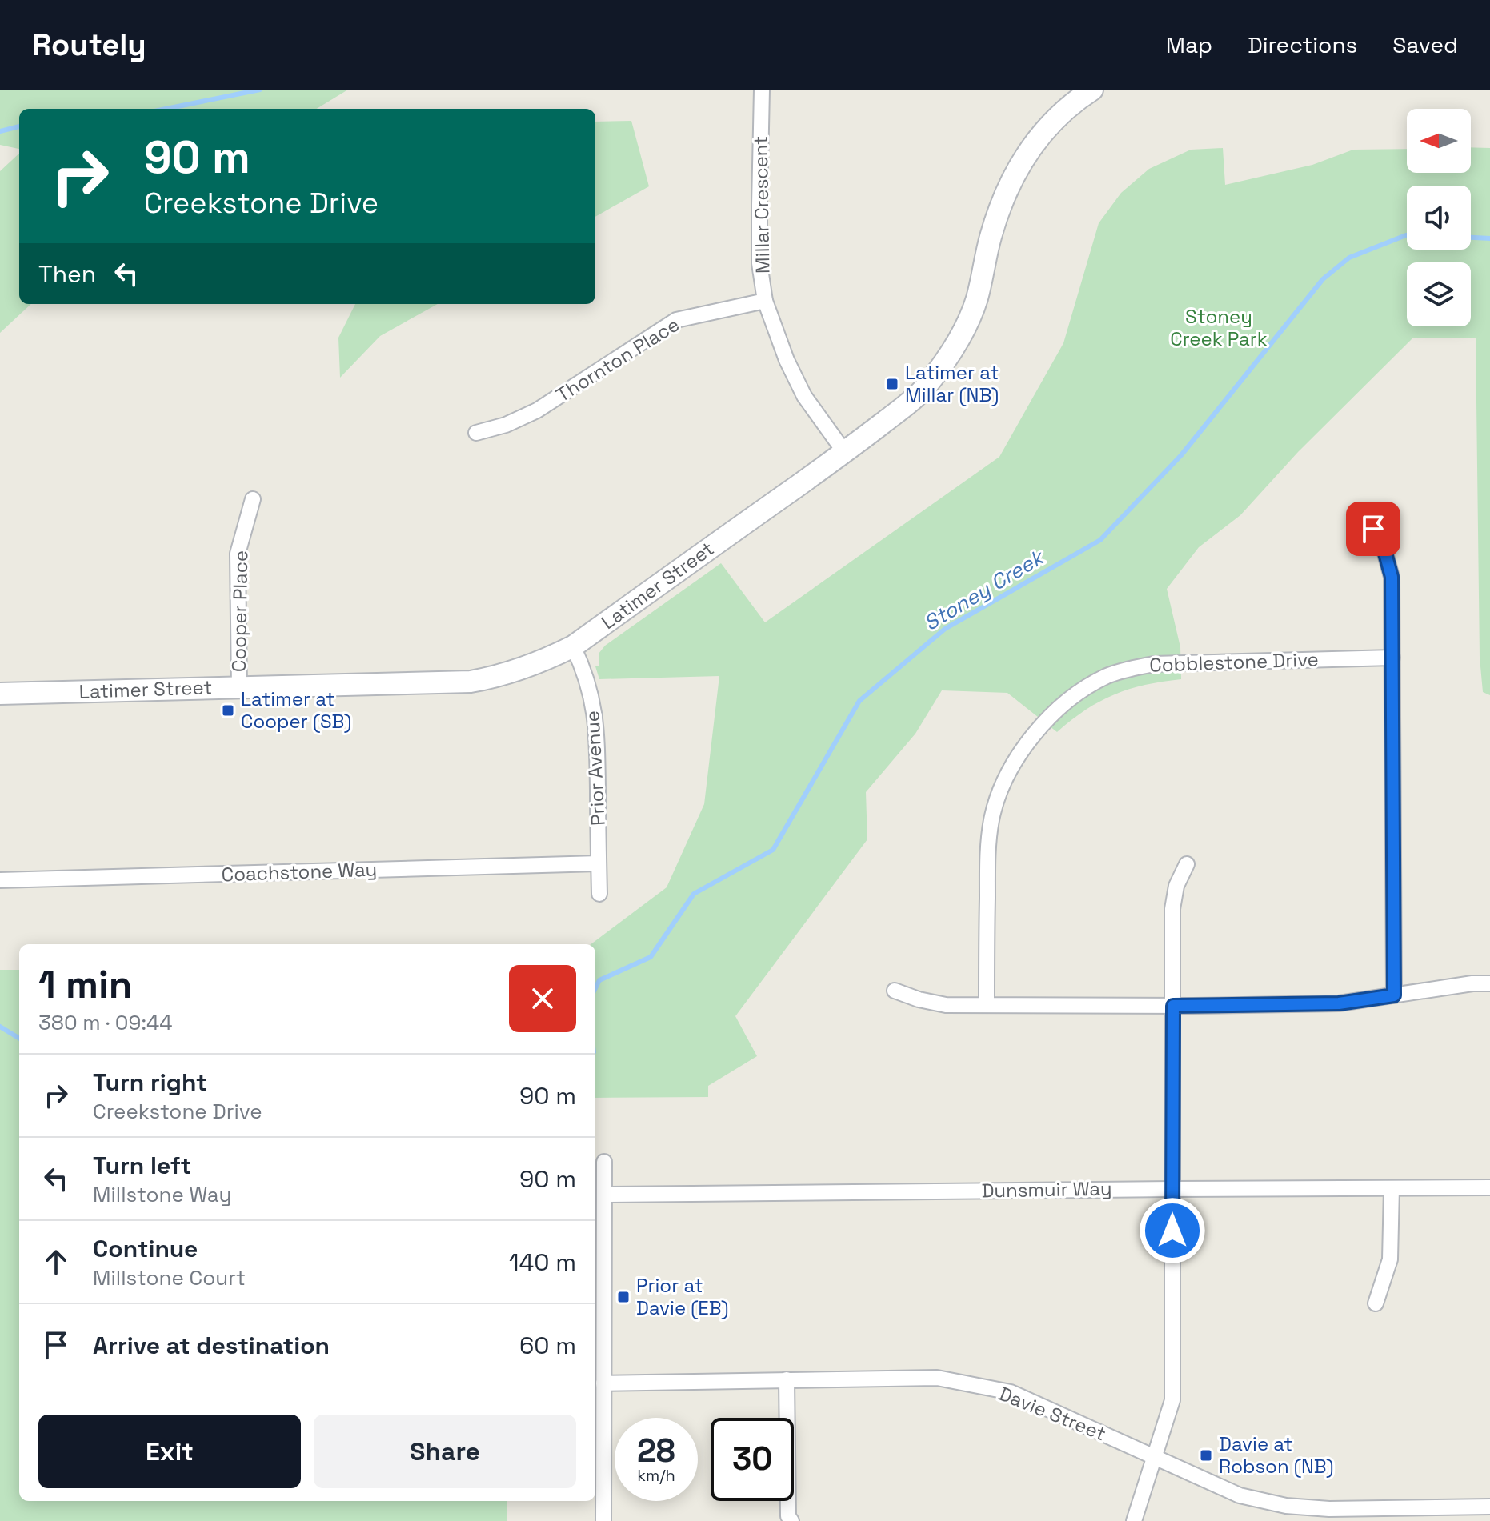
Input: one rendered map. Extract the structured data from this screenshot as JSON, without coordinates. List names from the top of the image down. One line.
{"streets":{"street":["Millar Crescent","Thornton Place","Latimer Street","Cooper Place","Cobblestone Drive","Prior Avenue","Coachstone Way","Dunsmuir Way","Davie Street"]},"crossings":[["Millar Crescent","Thornton Place"],["Millar Crescent","Latimer Street"],["Latimer Street","Cooper Place"],["Latimer Street","Prior Avenue"],["Prior Avenue","Coachstone Way"]],"water":["Stoney Creek"],"parks":["Stoney Creek Park"],"places":{"transit":["Latimer at Millar (NB)","Latimer at Cooper (SB)","Prior at Davie (EB)","Davie at Robson (NB)"]},"north":"left","page":{"header":"Routely","nav":["Map","Directions","Saved"],"turn":["90 m","Creekstone Drive"],"then":"Then","heading":["1 min","380 m · 09:44"],"list":[{"name":"Turn right","note":"Creekstone Drive","value":"90 m"},{"name":"Turn left","note":"Millstone Way","value":"90 m"},{"name":"Continue","note":"Millstone Court","value":"140 m"},{"name":"Arrive at destination","value":"60 m"}],"buttons":["Exit","Share"],"speed":"28 km/h","limit":"30"}}
